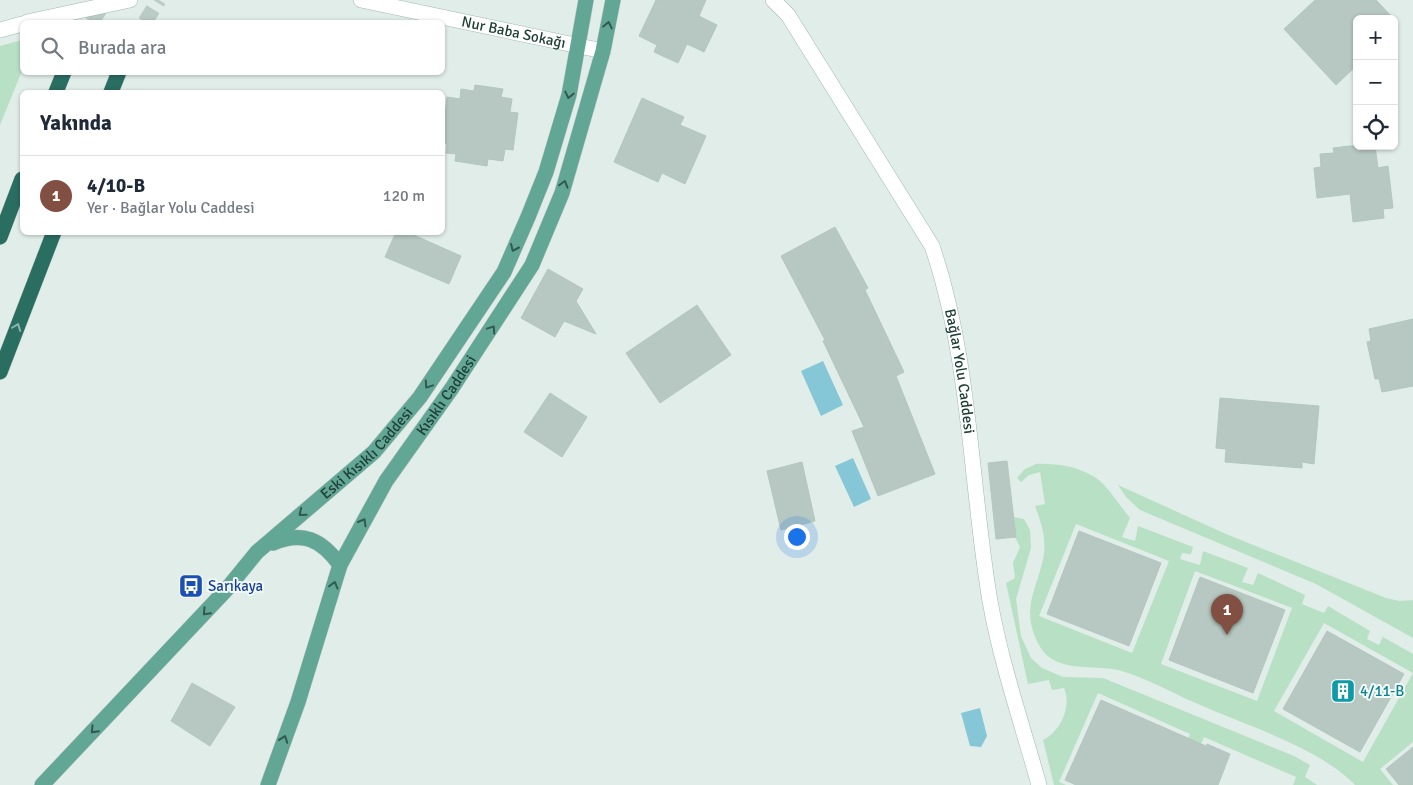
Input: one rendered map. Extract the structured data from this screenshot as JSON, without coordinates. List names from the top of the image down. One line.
{"streets":{"main road":["Kısıklı Caddesi","Eski Kısıklı Caddesi"],"street":["Nur Baba Sokağı","Bağlar Yolu Caddesi"]},"crossings":[["Nur Baba Sokağı","Kısıklı Caddesi"],["Nur Baba Sokağı","Eski Kısıklı Caddesi"]],"one_way":["Kısıklı Caddesi","Eski Kısıklı Caddesi"],"places":{"bus stop":["Sarıkaya"],"building":["4/11-B"]},"page":{"map_buttons":["+","−"],"search":"Burada ara","heading":"Yakında","list":[{"mark":"1","name":"4/10-B","note":"Yer · Bağlar Yolu Caddesi","value":"120 m"}],"pins":"1"}}
